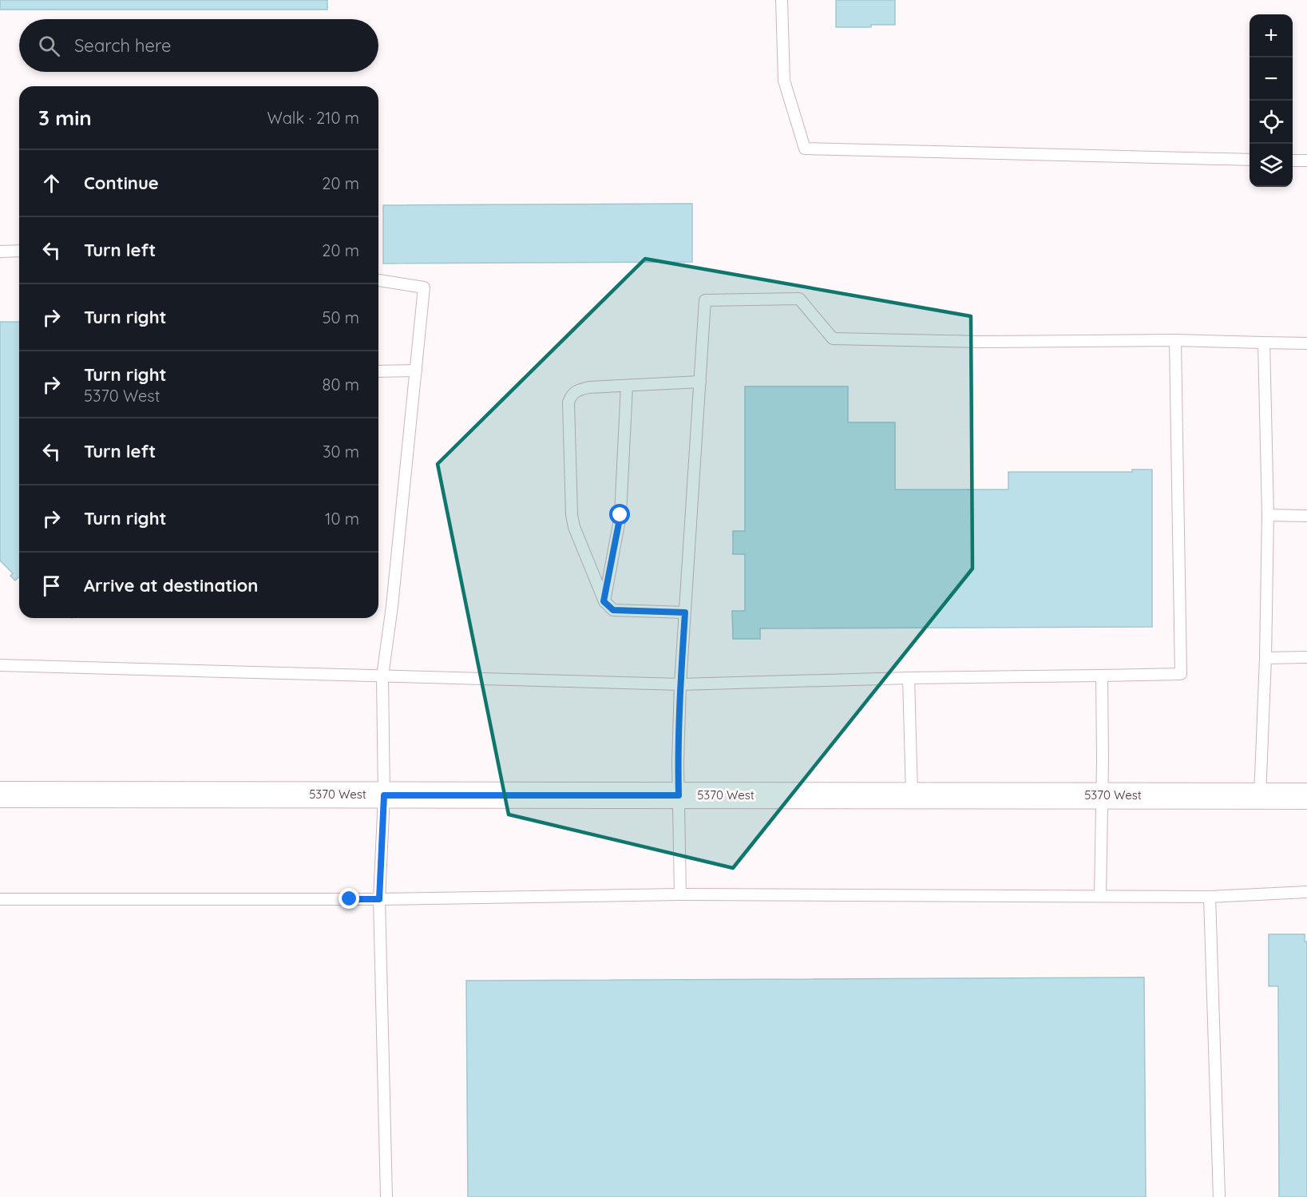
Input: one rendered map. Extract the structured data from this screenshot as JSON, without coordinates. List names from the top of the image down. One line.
{"streets":{"street":["5370 West"]},"page":{"map_buttons":["+","−"],"search":"Search here","heading":["3 min","Walk · 210 m"],"list":[["Continue","20 m"],["Turn left","20 m"],["Turn right","50 m"],["Turn right","5370 West","80 m"],["Turn left","30 m"],["Turn right","10 m"],"Arrive at destination"]}}
